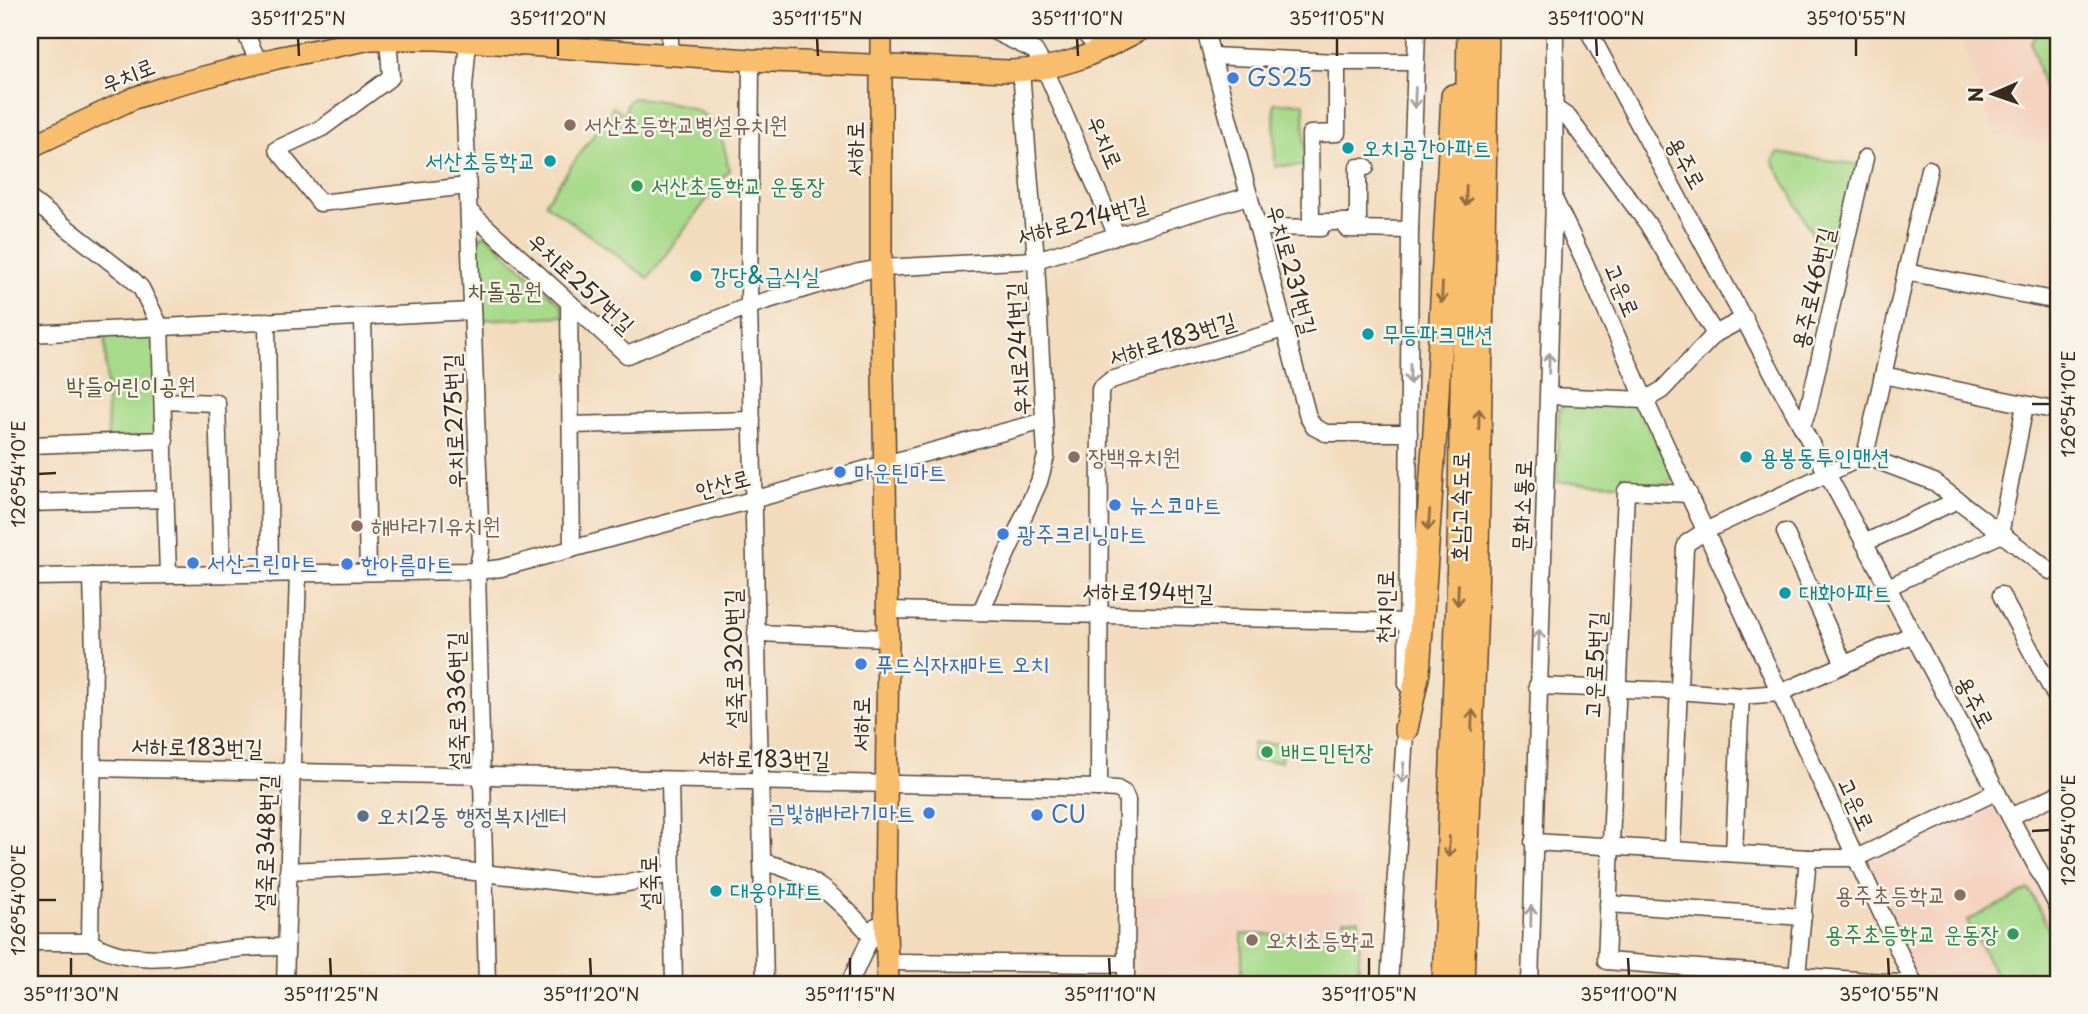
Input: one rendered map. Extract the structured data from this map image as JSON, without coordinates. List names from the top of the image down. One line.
{"streets":{"highway":["호남고속도로"],"main road":["우치로","서하로"],"street":["용주로","서하로214번길","우치로231번길","우치로257번길","용주로46번길","고운로","서하로183번길","우치로241번길","우치로275번길","안산로","문화소통로","서하로194번길","천지인로","설죽로320번길","고운로5번길","설죽로336번길","설죽로348번길","설죽로"]},"crossings":[["우치로","서하로"],["우치로","서하로214번길"],["우치로","우치로241번길"],["우치로","우치로275번길"],["서하로","서하로214번길"],["서하로","서하로183번길"],["서하로","안산로"],["서하로","서하로194번길"],["용주로","용주로46번길"],["용주로","고운로"],["서하로214번길","우치로231번길"],["서하로214번길","우치로241번길"],["우치로231번길","서하로183번길"],["우치로231번길","천지인로"],["우치로257번길","우치로275번길"],["고운로","문화소통로"],["고운로","고운로5번길"],["서하로183번길","서하로194번길"],["서하로183번길","설죽로320번길"],["서하로183번길","설죽로336번길"],["서하로183번길","설죽로348번길"],["서하로183번길","설죽로"],["우치로241번길","서하로194번길"],["우치로275번길","안산로"],["우치로275번길","설죽로336번길"],["안산로","설죽로320번길"],["안산로","설죽로336번길"],["안산로","설죽로348번길"],["서하로194번길","천지인로"]],"one_way":["문화소통로","천지인로"],"parks":["차돌공원","박들어린이공원"],"places":["GS25","서산초등학교병설유치원","오치공간아파트","서산초등학교","서산초등학교 운동장","강당&급식실","무등파크맨션","장백유치원","용봉동투인맨션","마운틴마트","뉴스코마트","해바라기유치원","광주크리닝마트","서산그린마트","한아름마트","대화아파트","푸드식자재마트 오치","배드민턴장","금빛해바라기마트","CU","오치2동 행정복지센터","대웅아파트","용주초등학교","용주초등학교 운동장","오치초등학교"],"north":"left","coordinates":["35°11'25\"N","35°11'20\"N","35°11'15\"N","35°11'10\"N","35°11'05\"N","35°11'00\"N","35°10'55\"N","126°54'10\"E","126°54'00\"E","35°11'30\"N"]}
